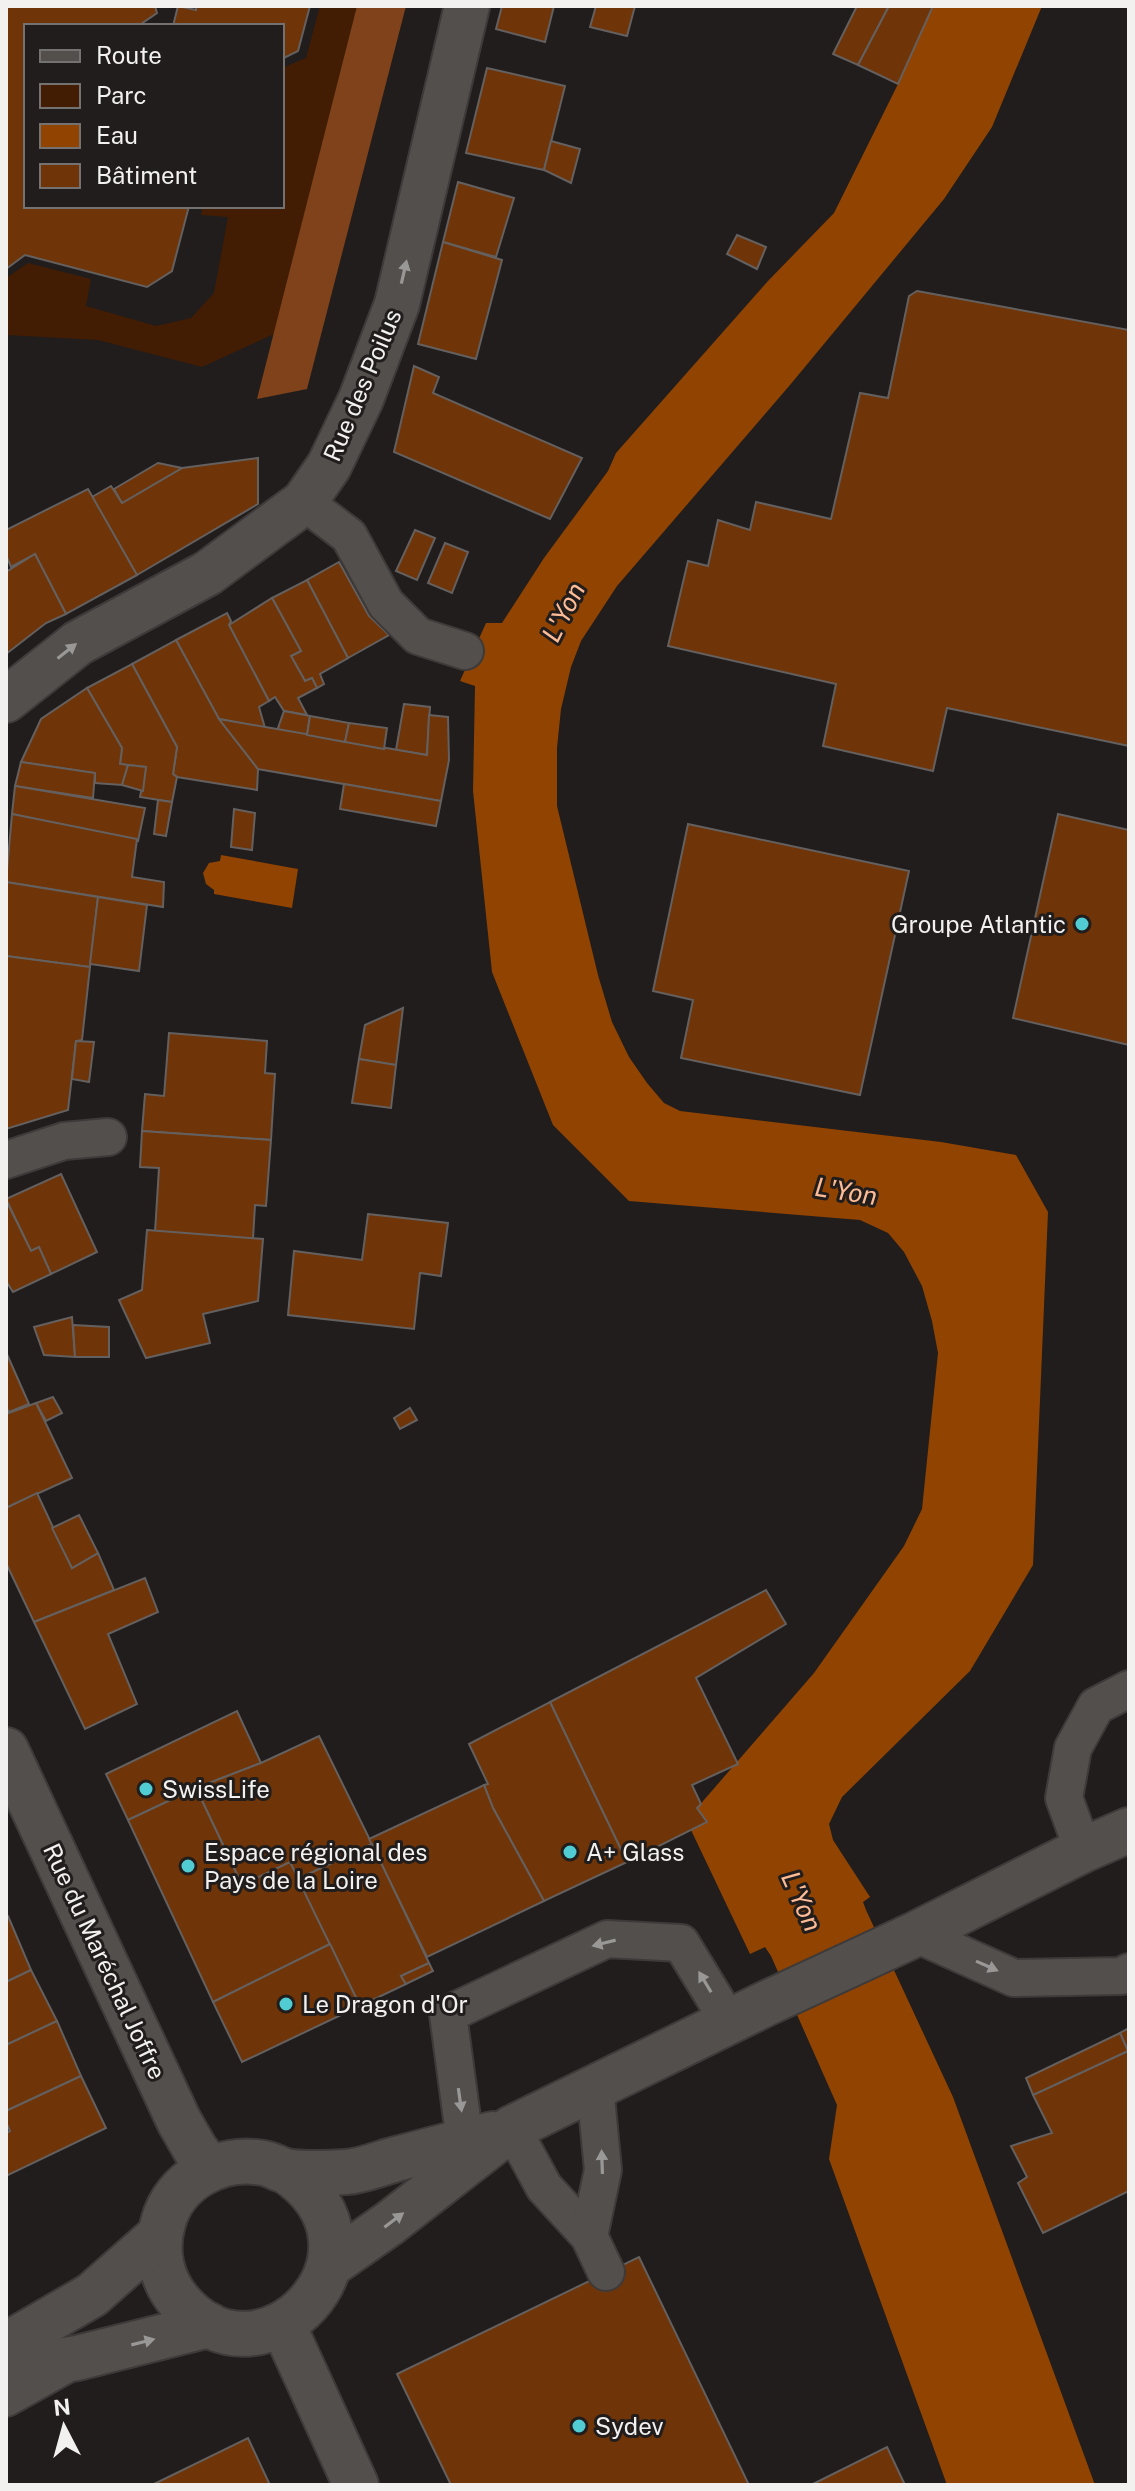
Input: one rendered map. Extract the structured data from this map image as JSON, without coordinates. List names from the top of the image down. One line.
{"streets":{"main road":["Rue des Poilus","Rue du Maréchal Joffre"]},"one_way":["Rue des Poilus"],"water":["L'Yon"],"places":["Groupe Atlantic","SwissLife","A+ Glass","Espace régional des Pays de la Loire","Le Dragon d'Or","Sydev"],"legend":["Route","Parc","Eau","Bâtiment"],"north":"top"}
